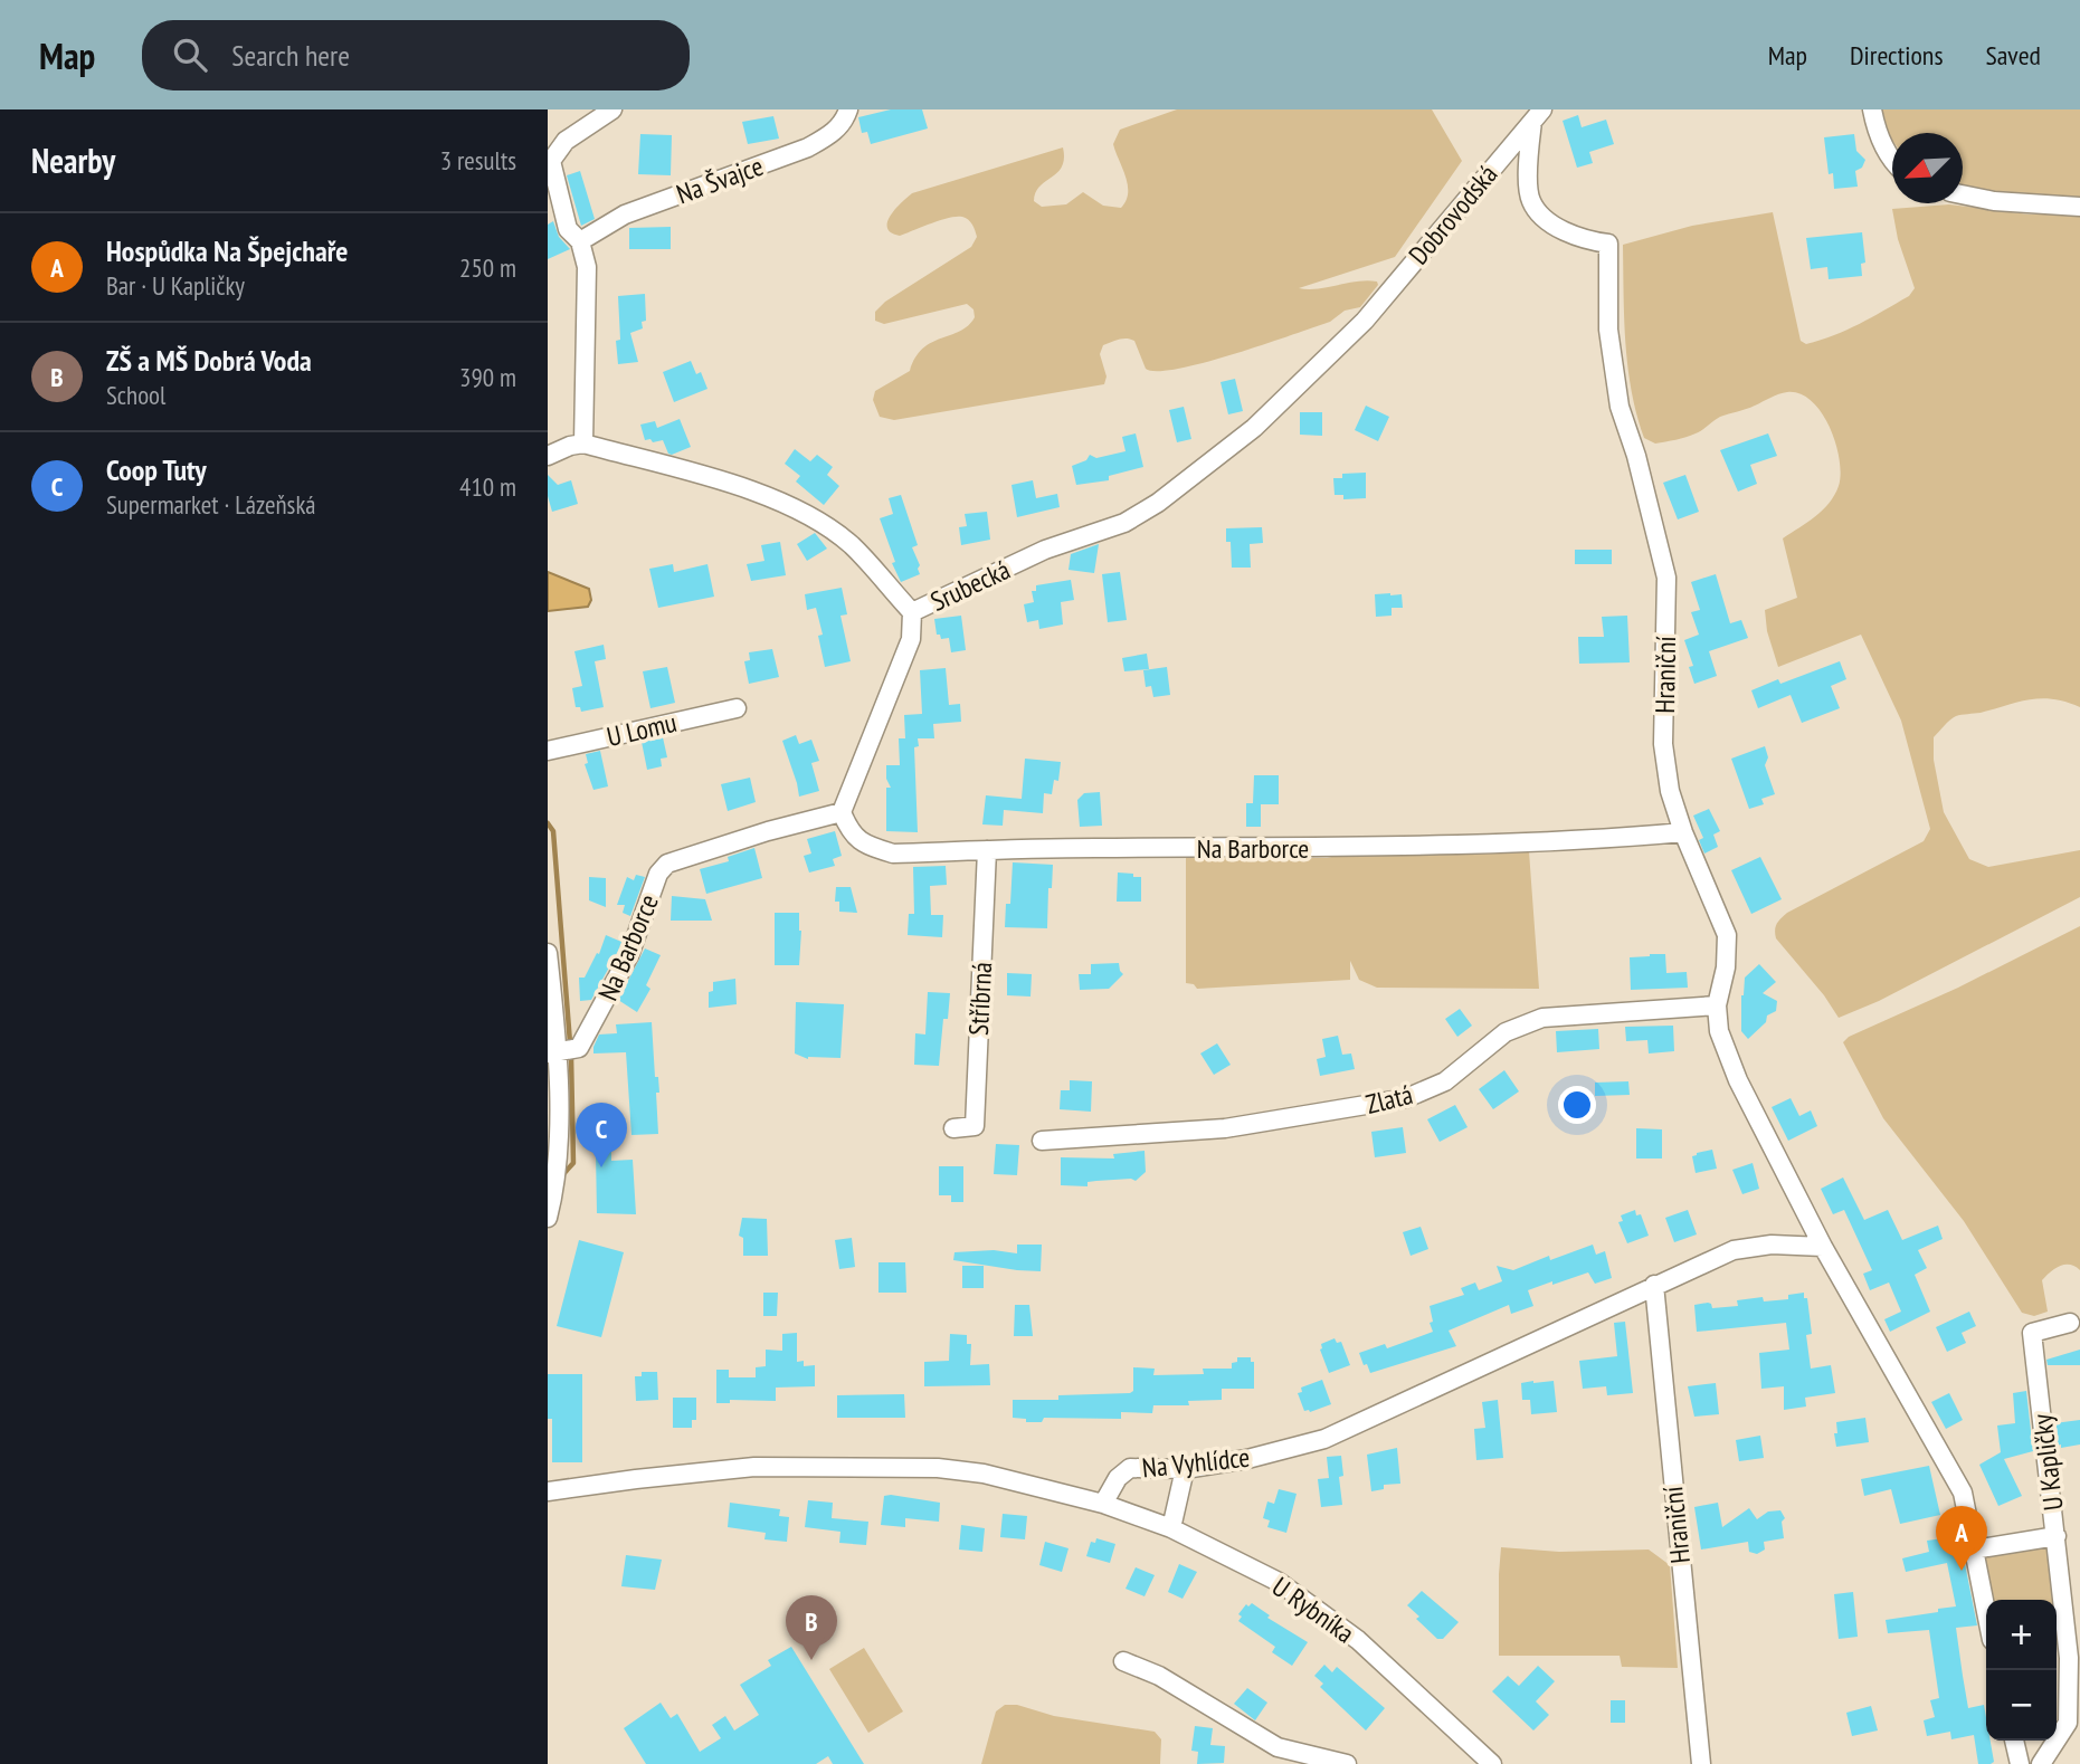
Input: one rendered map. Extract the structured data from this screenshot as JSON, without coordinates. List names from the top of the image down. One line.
{"streets":{"street":["Na Švajce","Dobrovodská","Srubecká","Hraniční","U Lomu","Na Barborce","Stříbrná","Zlatá","Na Vyhlídce","U Kapličky","U Rybníka"]},"crossings":[["Dobrovodská","Srubecká"],["Dobrovodská","Hraniční"],["Hraniční","Na Barborce"],["Hraniční","Zlatá"],["Hraniční","Na Vyhlídce"],["Na Barborce","Stříbrná"],["Na Vyhlídce","U Rybníka"]],"north":"bottom left","page":{"header":"Map","search":"Search here","nav":["Map","Directions","Saved"],"heading":["Nearby","3 results"],"list":[{"mark":"A","name":"Hospůdka Na Špejchaře","note":"Bar · U Kapličky","value":"250 m"},{"mark":"B","name":"ZŠ a MŠ Dobrá Voda","note":"School","value":"390 m"},{"mark":"C","name":"Coop Tuty","note":"Supermarket · Lázeňská","value":"410 m"}],"pins":["C","A","B"],"map_buttons":["+","−"]}}
